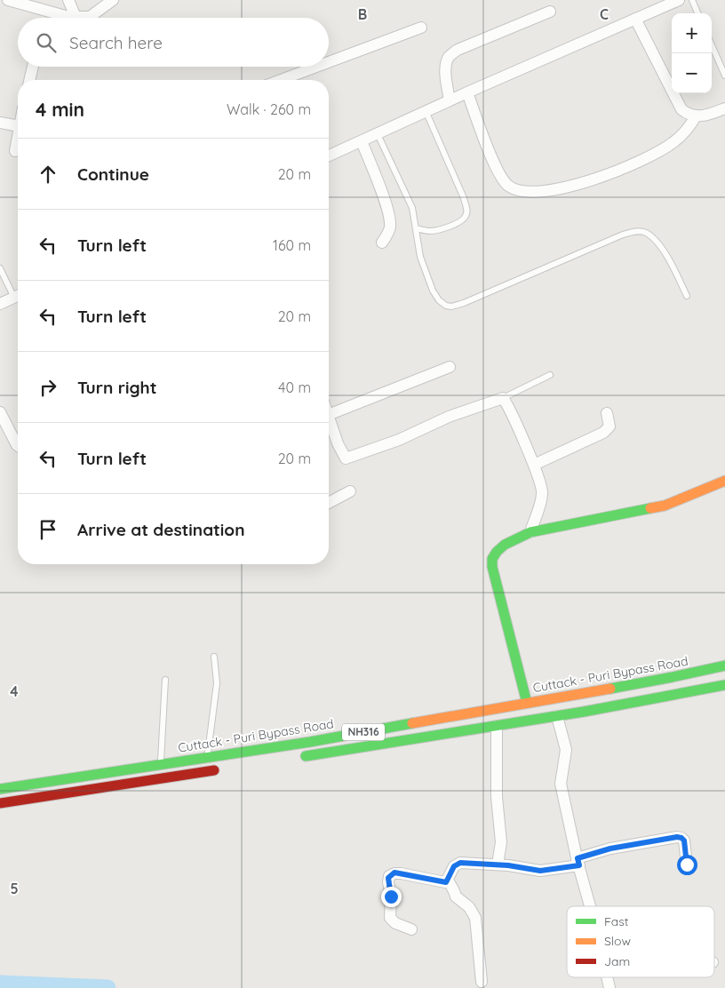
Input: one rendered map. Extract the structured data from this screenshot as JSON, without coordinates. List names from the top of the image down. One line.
{"streets":{"main road":["Cuttack - Puri Bypass Road","NH316"]},"legend":["Fast","Slow","Jam"],"page":{"map_buttons":["+","−"],"search":"Search here","heading":["4 min","Walk · 260 m"],"list":[["Continue","20 m"],["Turn left","160 m"],["Turn left","20 m"],["Turn right","40 m"],["Turn left","20 m"],"Arrive at destination"]},"grid":{"columns":["B","C"],"rows":["4","5"]}}
